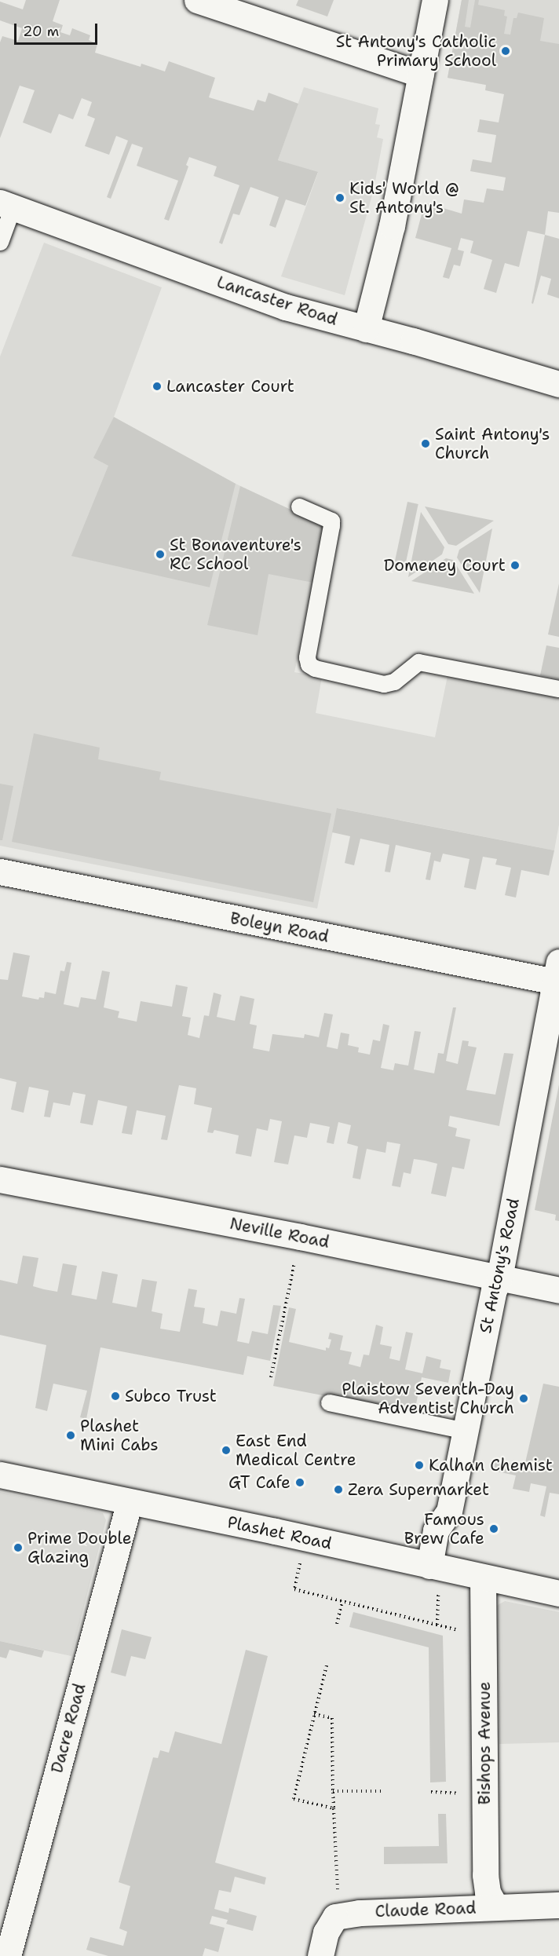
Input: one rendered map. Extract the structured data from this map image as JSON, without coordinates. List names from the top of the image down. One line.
{"streets":{"street":["Lancaster Road","Boleyn Road","Neville Road","St Antony's Road","Plashet Road","Dacre Road","Bishops Avenue","Claude Road"]},"crossings":[["Boleyn Road","St Antony's Road"],["Neville Road","St Antony's Road"],["St Antony's Road","Plashet Road"],["Plashet Road","Dacre Road"],["Plashet Road","Bishops Avenue"],["Bishops Avenue","Claude Road"]],"places":["St Antony's Catholic Primary School","Kids' World @ St. Antony's","Lancaster Court","Saint Antony's Church","St Bonaventure's RC School","Domeney Court","Subco Trust","Plaistow Seventh-Day Adventist Church","Plashet Mini Cabs","East End Medical Centre","Kalhan Chemist","GT Cafe","Zera Supermarket","Famous Brew Cafe","Prime Double Glazing"],"scale_bar":"20 m"}
